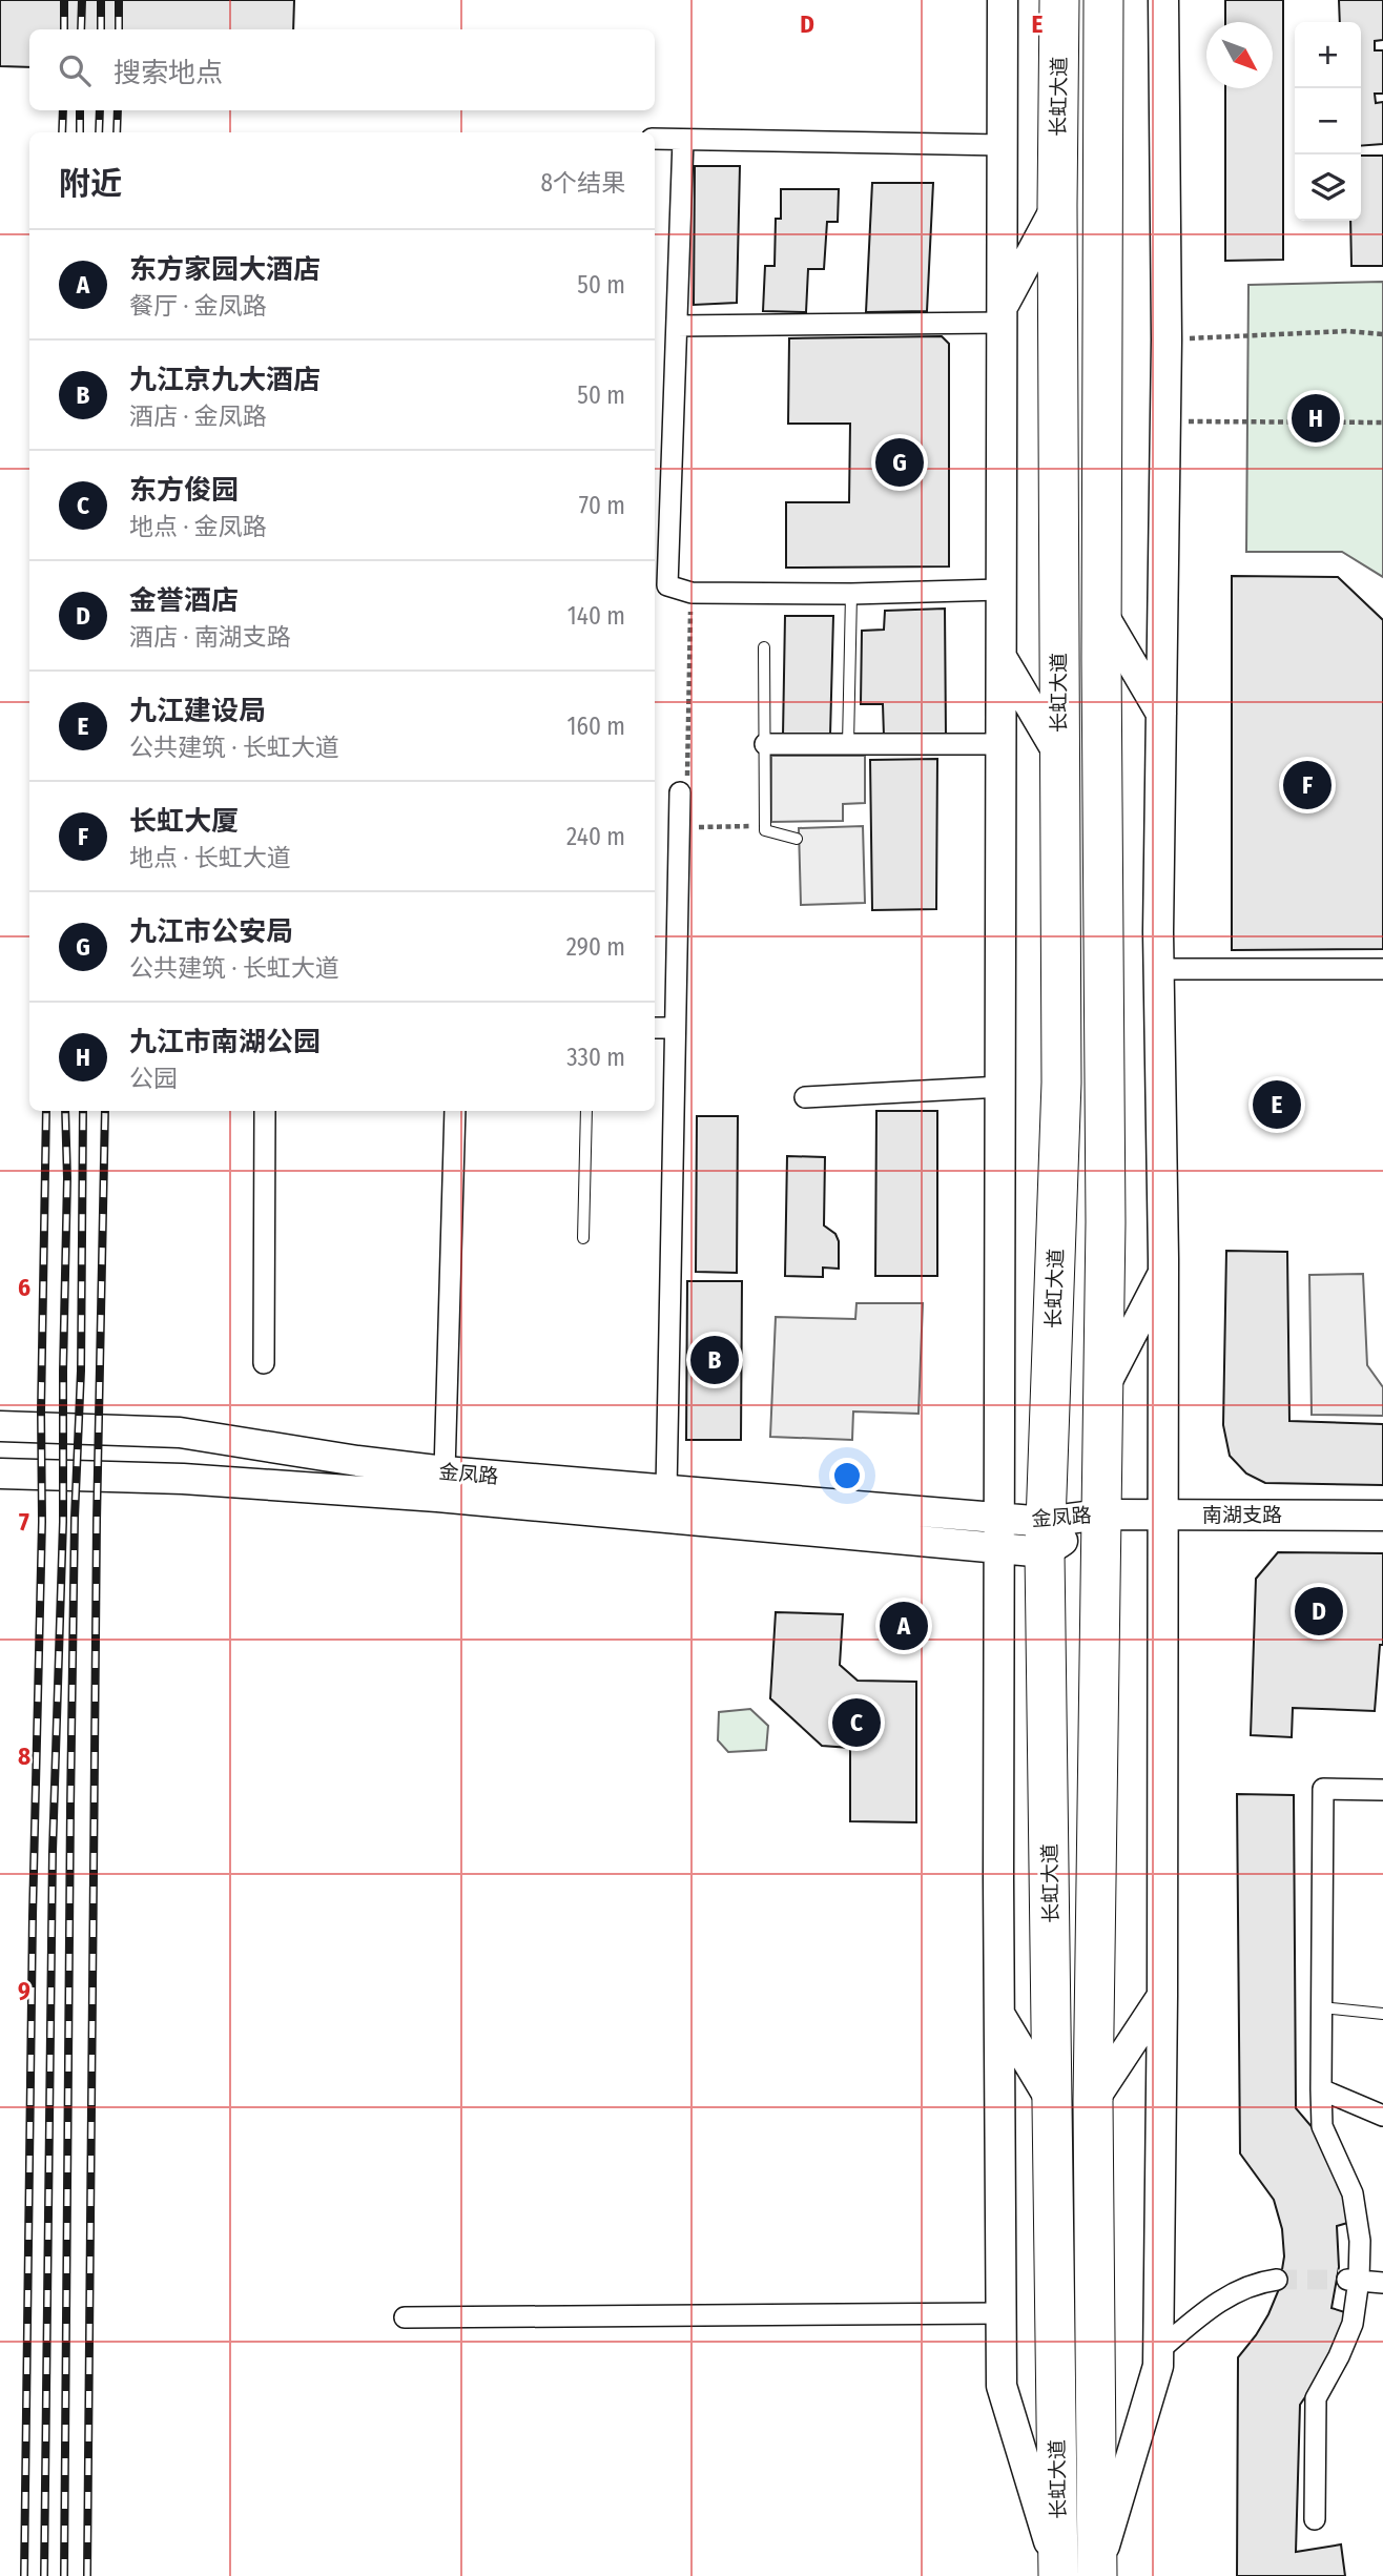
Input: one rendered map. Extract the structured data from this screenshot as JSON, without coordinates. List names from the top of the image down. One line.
{"streets":{"highway":["长虹大道"],"street":["金凤路","南湖支路"]},"crossings":[["长虹大道","金凤路"],["长虹大道","南湖支路"],["金凤路","南湖支路"]],"north":"bottom right","page":{"map_buttons":["+","−"],"search":"搜索地点","heading":["附近","8个结果"],"list":[{"mark":"A","name":"东方家园大酒店","note":"餐厅 · 金凤路","value":"50 m"},{"mark":"B","name":"九江京九大酒店","note":"酒店 · 金凤路","value":"50 m"},{"mark":"C","name":"东方俊园","note":"地点 · 金凤路","value":"70 m"},{"mark":"D","name":"金誉酒店","note":"酒店 · 南湖支路","value":"140 m"},{"mark":"E","name":"九江建设局","note":"公共建筑 · 长虹大道","value":"160 m"},{"mark":"F","name":"长虹大厦","note":"地点 · 长虹大道","value":"240 m"},{"mark":"G","name":"九江市公安局","note":"公共建筑 · 长虹大道","value":"290 m"},{"mark":"H","name":"九江市南湖公园","note":"公园","value":"330 m"}],"pins":["H","G","F","E","B","D","A","C"]},"grid":{"columns":["D","E"],"rows":["6","7","8","9"]}}
